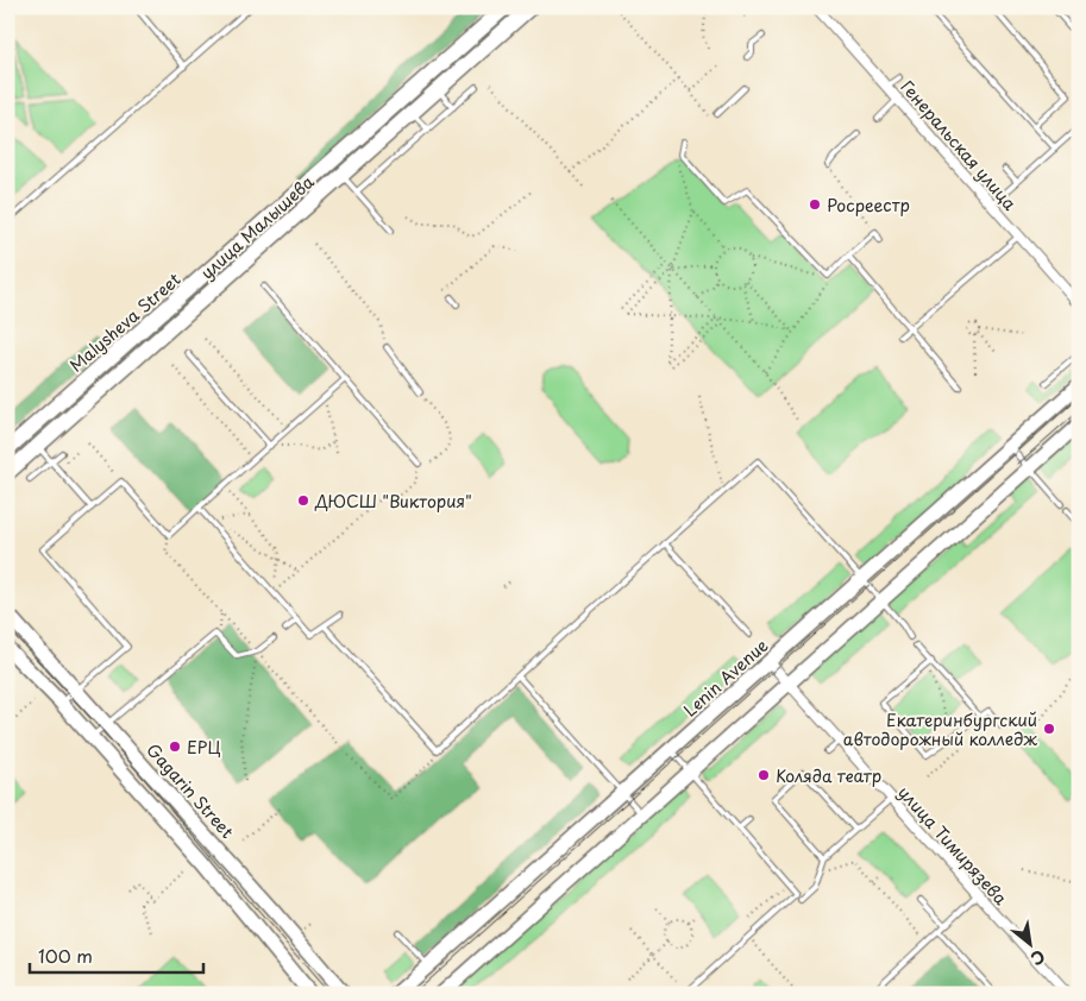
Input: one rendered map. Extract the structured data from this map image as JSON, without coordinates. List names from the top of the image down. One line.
{"streets":{"main road":["улица Малышева","Malysheva Street","Lenin Avenue","Gagarin Street"],"street":["Генеральская улица","улица Тимирязева"]},"crossings":[["Lenin Avenue","улица Тимирязева"]],"places":["Росреестр","ДЮСШ \"Виктория\"","Екатеринбургский автодорожный колледж","ЕРЦ","Коляда театр"],"scale_bar":"100 m","north":"bottom right"}
